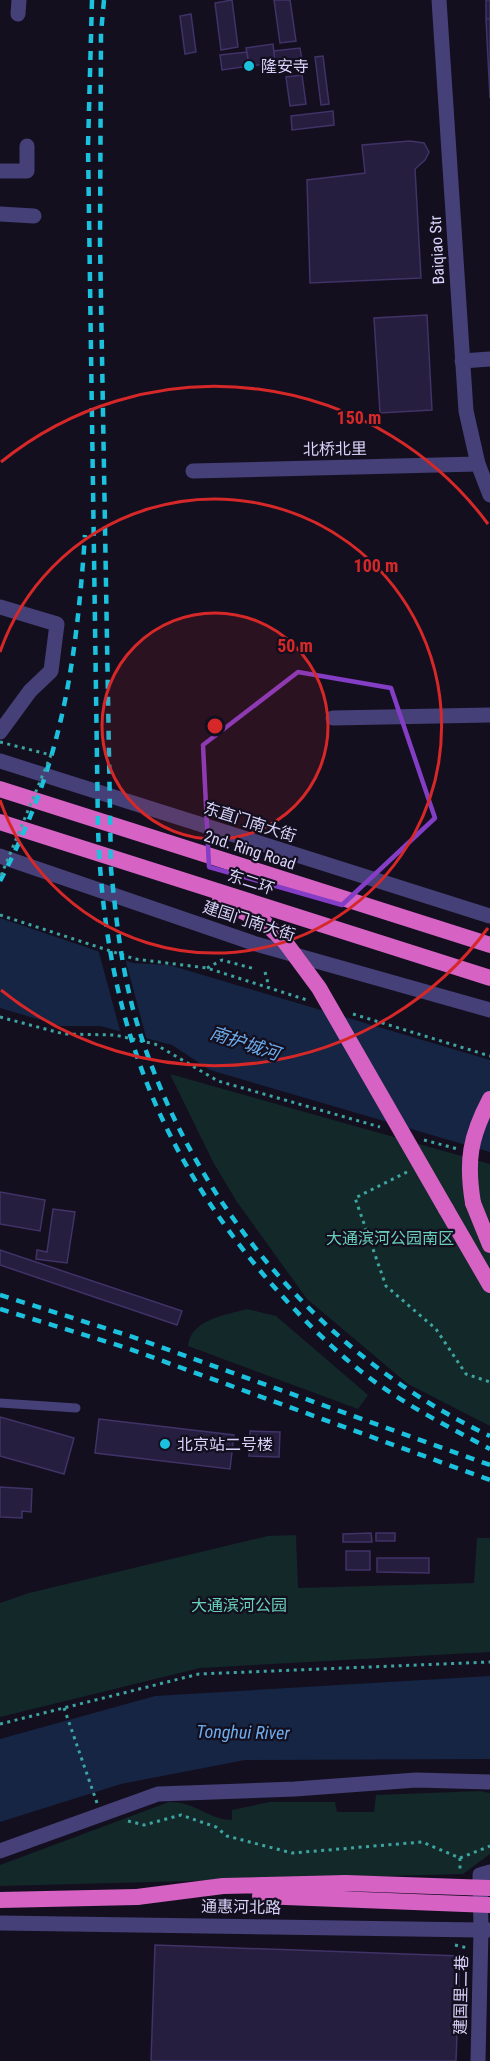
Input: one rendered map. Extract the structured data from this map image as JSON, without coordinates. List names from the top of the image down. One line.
{"streets":{"highway":["2nd. Ring Road","东二环"],"street":["Baiqiao Str","北桥北里","东直门南大街","建国门南大街","通惠河北路","建国里二巷"]},"crossings":[["Baiqiao Str","北桥北里"],["通惠河北路","建国里二巷"]],"water":["南护城河","Tonghui River"],"parks":["大通滨河公园南区","大通滨河公园"],"places":["隆安寺","北京站二号楼"],"rings":["150 m","100 m","50 m"]}
